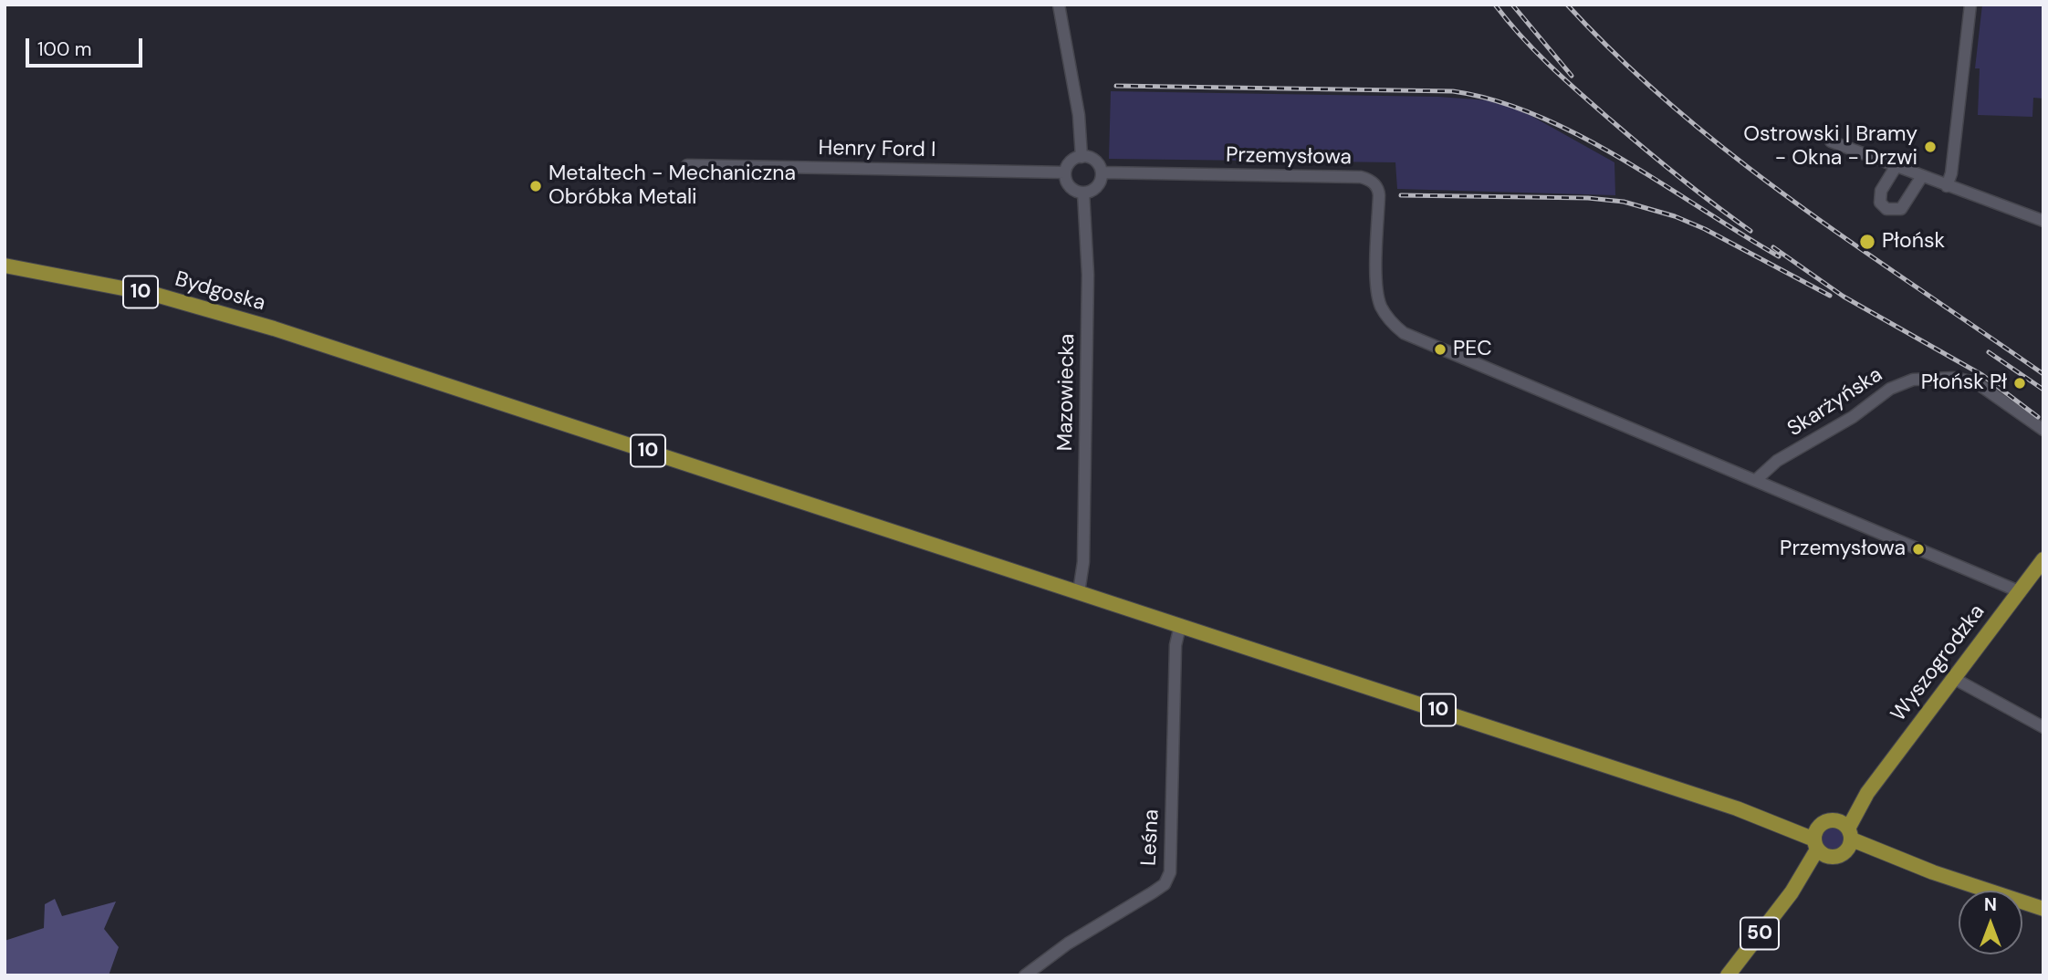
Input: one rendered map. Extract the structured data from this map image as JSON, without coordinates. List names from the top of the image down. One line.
{"streets":{"main road":["10","Bydgoska","Wyszogrodzka","50"],"street":["Henry Ford I","Przemysłowa","Mazowiecka","Skarżyńska","Leśna"]},"crossings":[["Henry Ford I","Przemysłowa"],["Henry Ford I","Mazowiecka"],["Przemysłowa","Mazowiecka"],["Przemysłowa","Skarżyńska"],["Przemysłowa","Wyszogrodzka"],["10","Bydgoska"],["10","Mazowiecka"],["10","Leśna"],["10","50"],["Bydgoska","Mazowiecka"]],"places":["Ostrowski | Bramy - Okna - Drzwi","Metaltech - Mechaniczna Obróbka Metali","Płońsk","PEC","Płońsk Pł","Przemysłowa"],"scale_bar":"100 m","north":"top"}
